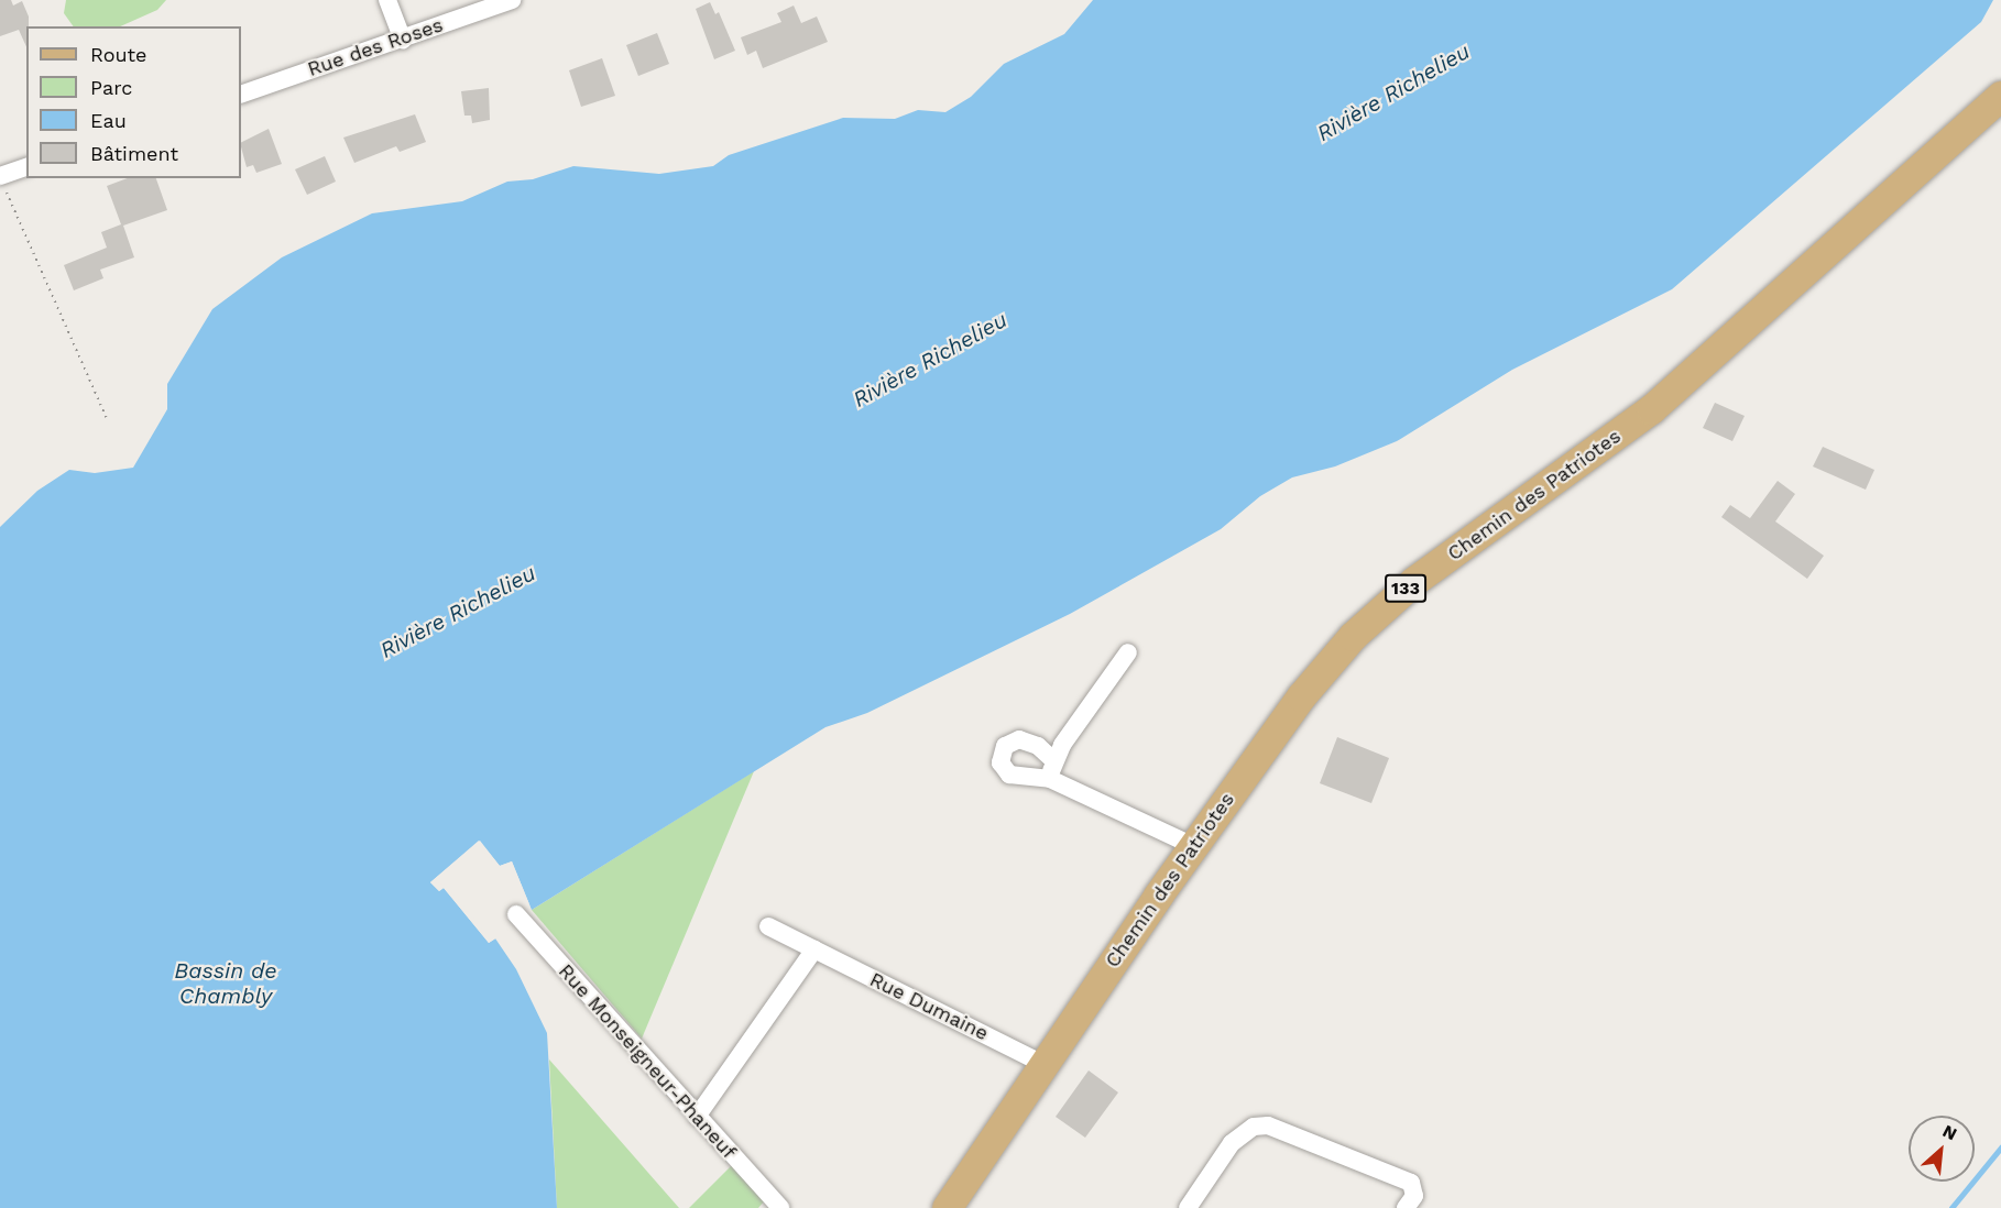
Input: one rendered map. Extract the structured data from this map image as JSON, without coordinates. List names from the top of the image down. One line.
{"streets":{"main road":["Chemin des Patriotes","133"],"street":["Rue des Roses","Rue Dumaine","Rue Monseigneur-Phaneuf"]},"crossings":[["Chemin des Patriotes","Rue Dumaine"]],"water":["Rivière Richelieu","Bassin de Chambly"],"legend":["Route","Parc","Eau","Bâtiment"],"north":"top right"}
